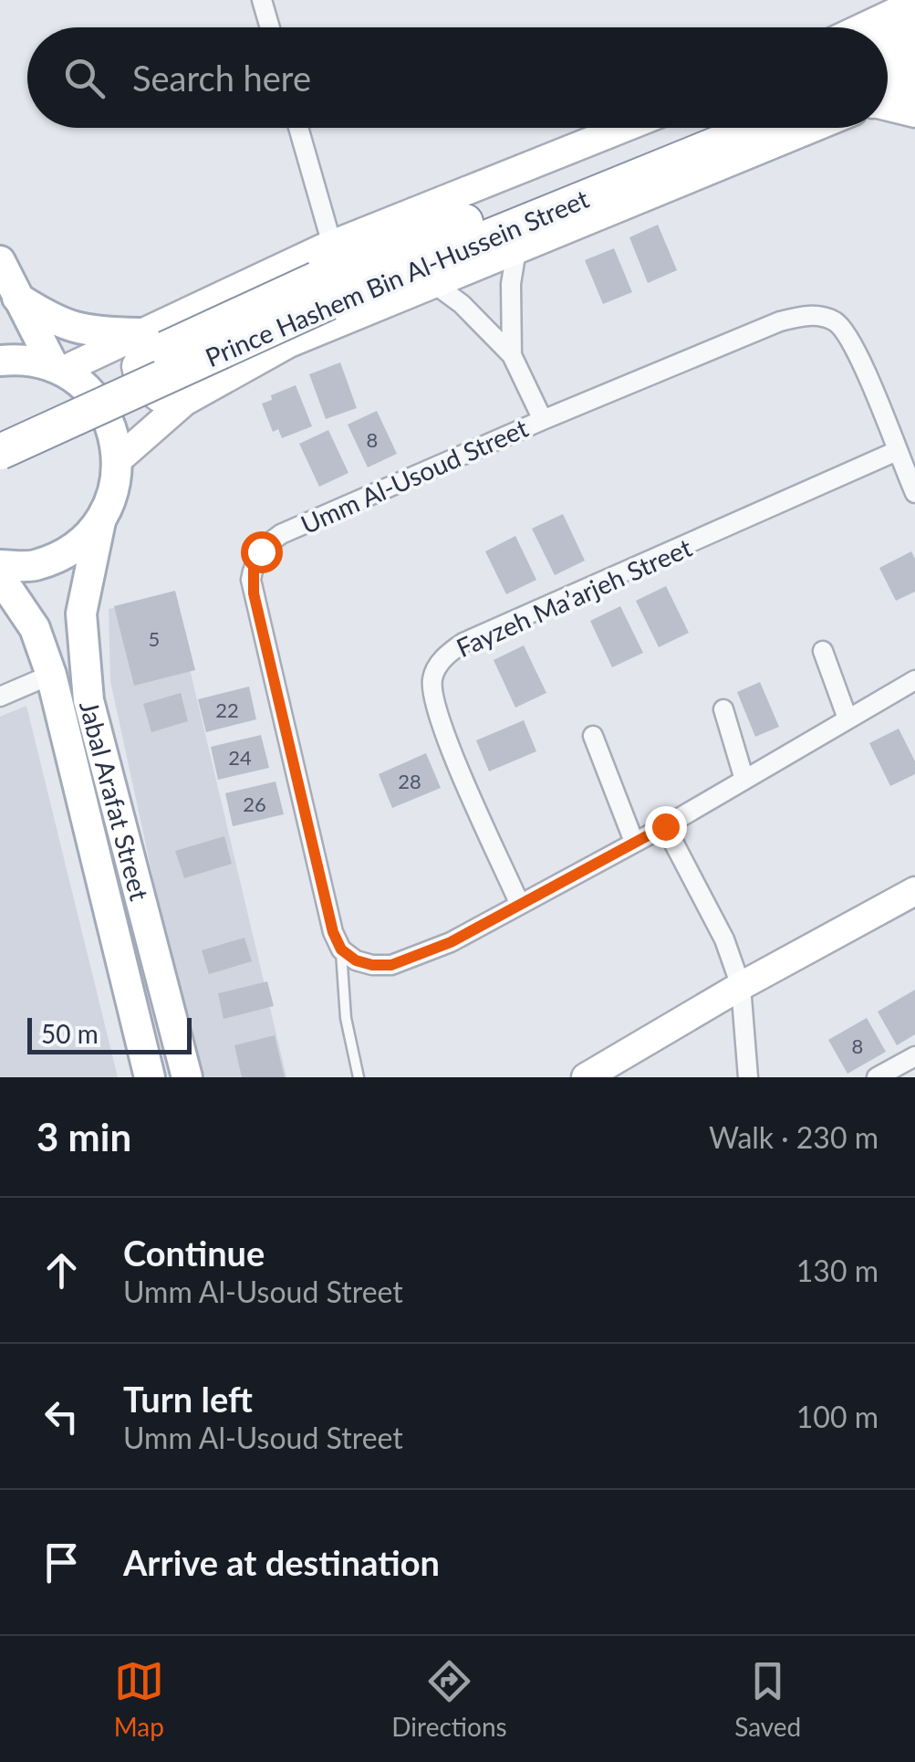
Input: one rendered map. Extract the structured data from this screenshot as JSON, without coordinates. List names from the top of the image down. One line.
{"streets":{"highway":["Prince Hashem Bin Al-Hussein Street"],"main road":["Jabal Arafat Street"],"street":["Umm Al-Usoud Street","Fayzeh Ma’arjeh Street"]},"crossings":[["Prince Hashem Bin Al-Hussein Street","Umm Al-Usoud Street"],["Prince Hashem Bin Al-Hussein Street","Jabal Arafat Street"],["Umm Al-Usoud Street","Fayzeh Ma’arjeh Street"]],"house_numbers":["8","5","22","24","28","26","8"],"scale_bar":"50 m","page":{"search":"Search here","scale":"50 m","heading":["3 min","Walk · 230 m"],"list":[["Continue","Umm Al-Usoud Street","130 m"],["Turn left","Umm Al-Usoud Street","100 m"],"Arrive at destination"],"nav":["Map","Directions","Saved"]}}
